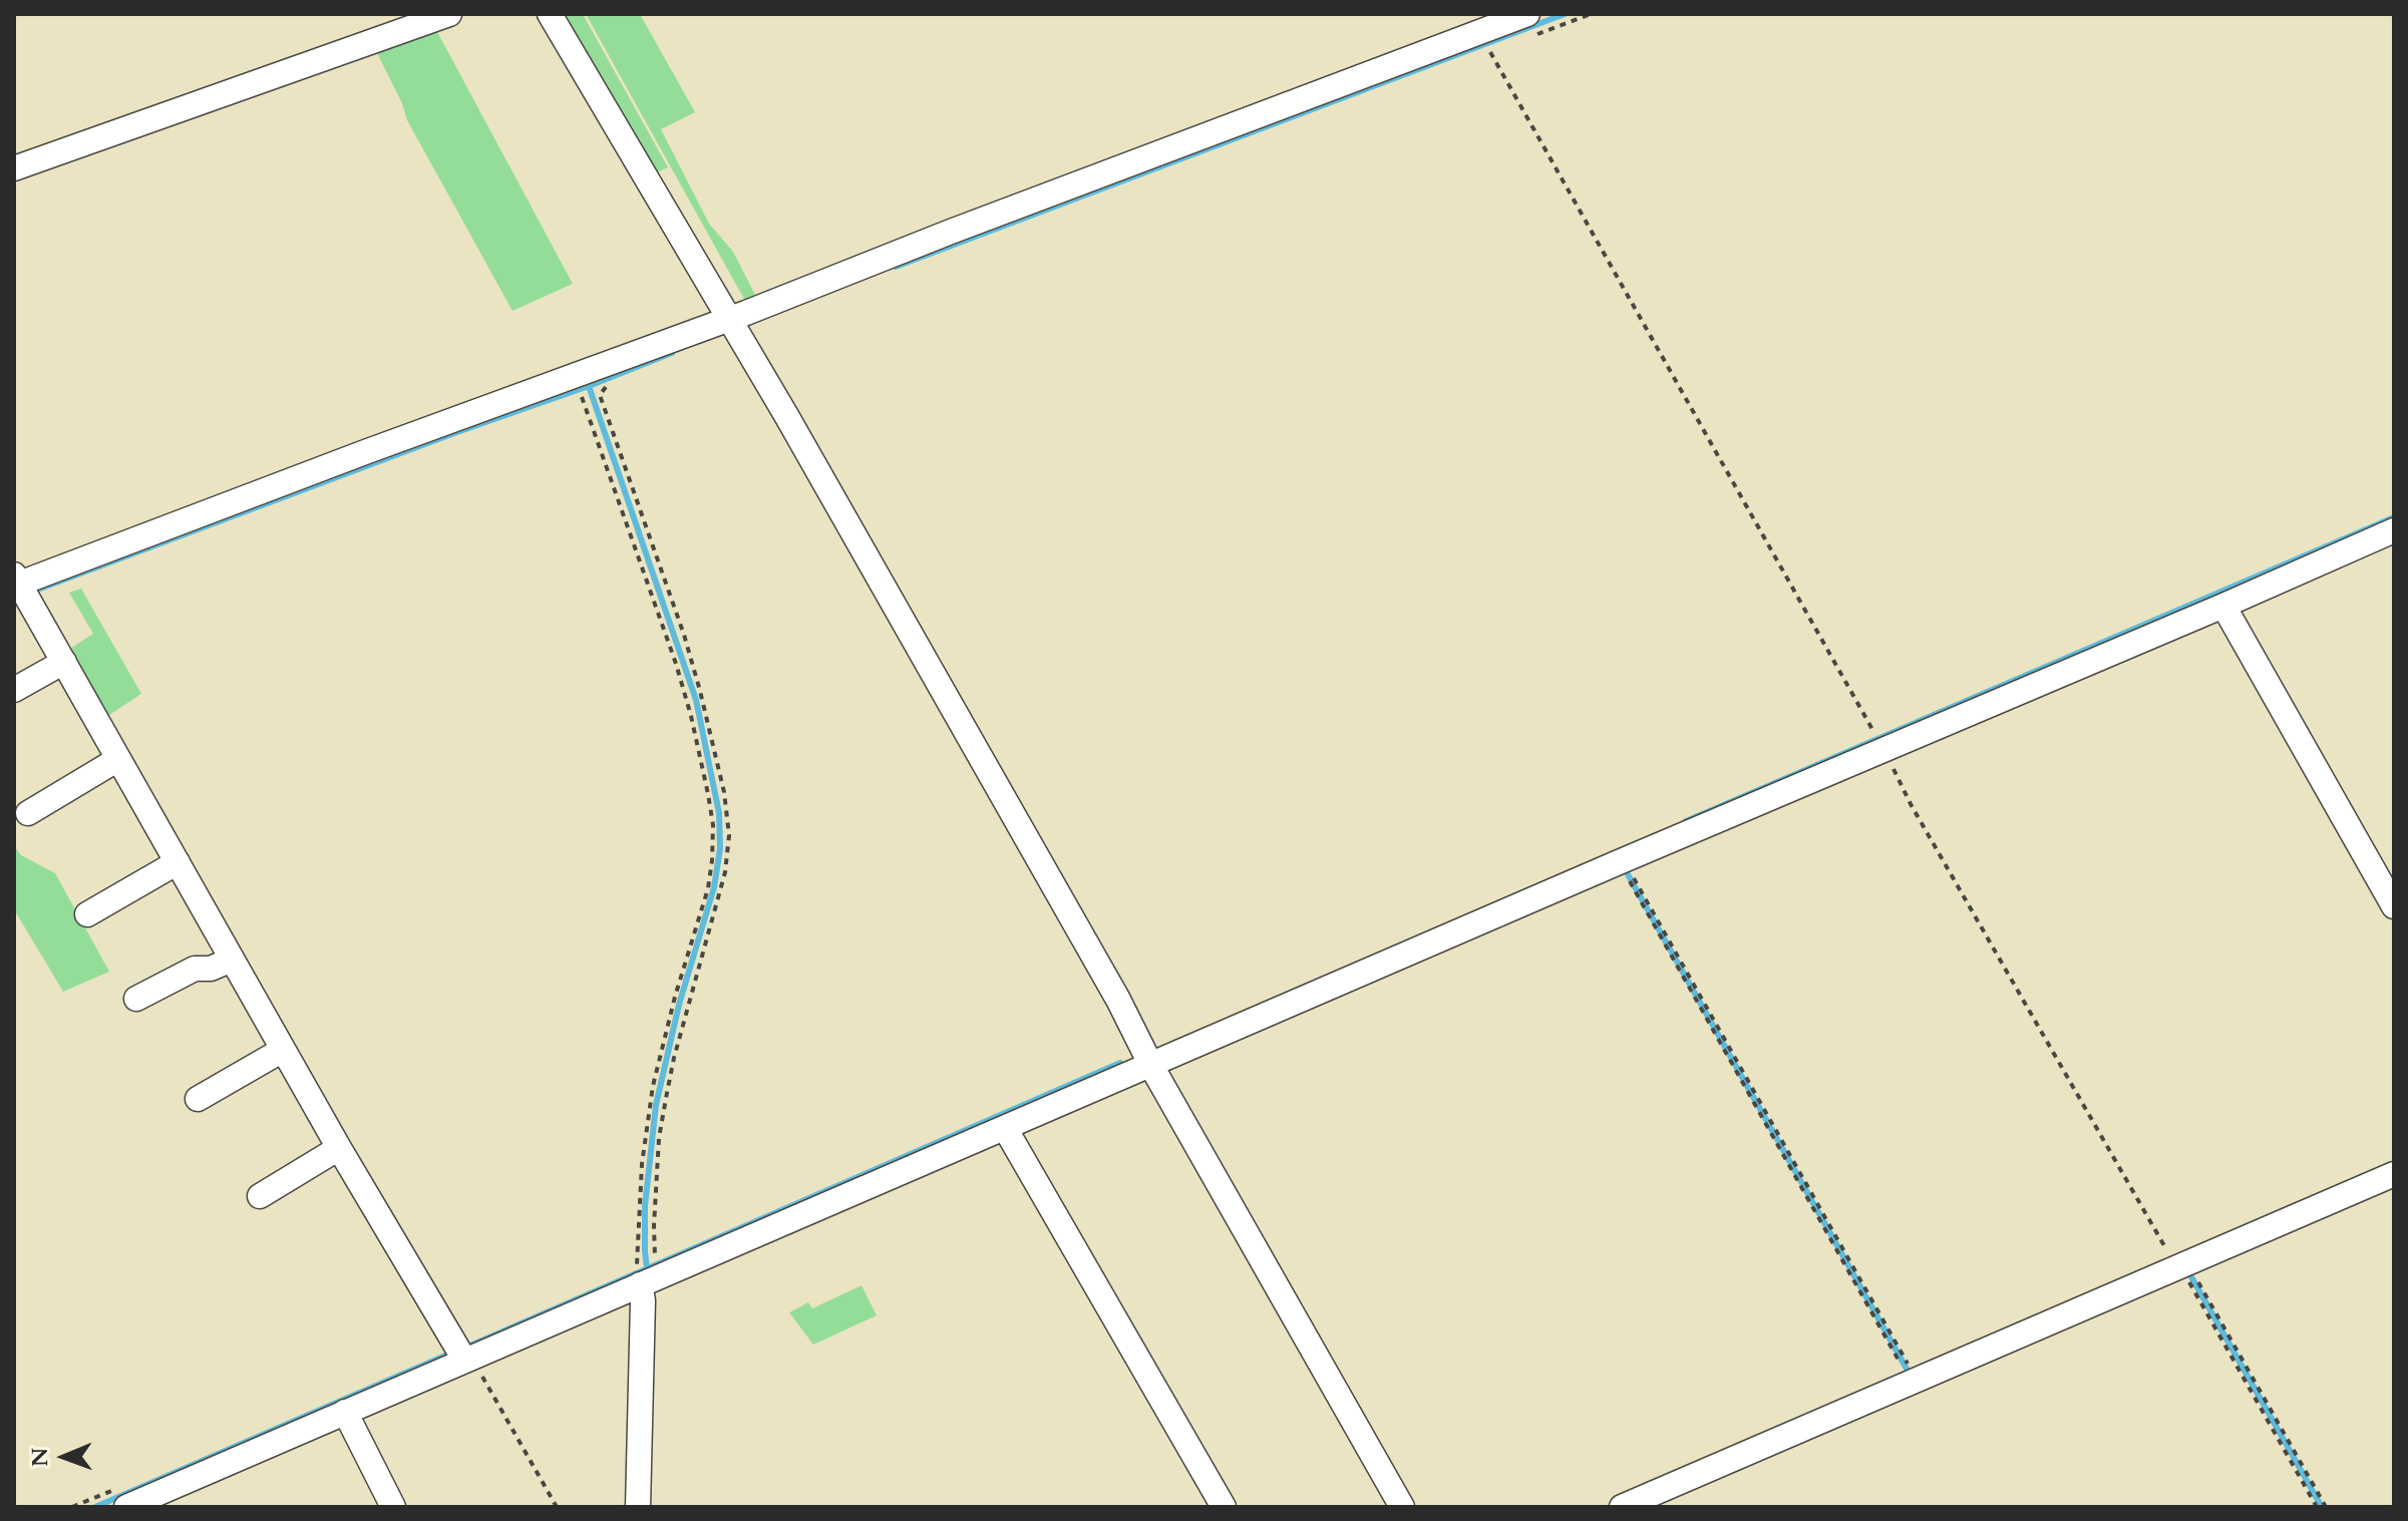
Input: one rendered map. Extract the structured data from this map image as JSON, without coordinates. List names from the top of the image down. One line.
{"north":"left"}
